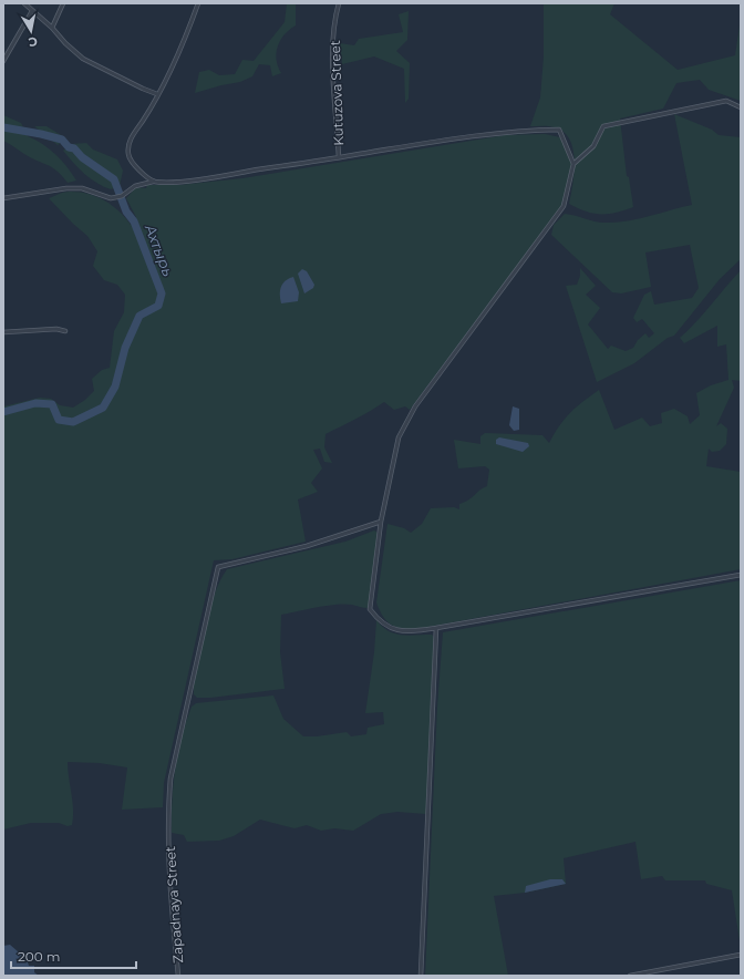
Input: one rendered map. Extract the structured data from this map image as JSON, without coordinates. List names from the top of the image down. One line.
{"streets":{"street":["Kutuzova Street","Zapadnaya Street"]},"water":["Ахтырь"],"scale_bar":"200 m","north":"bottom"}
